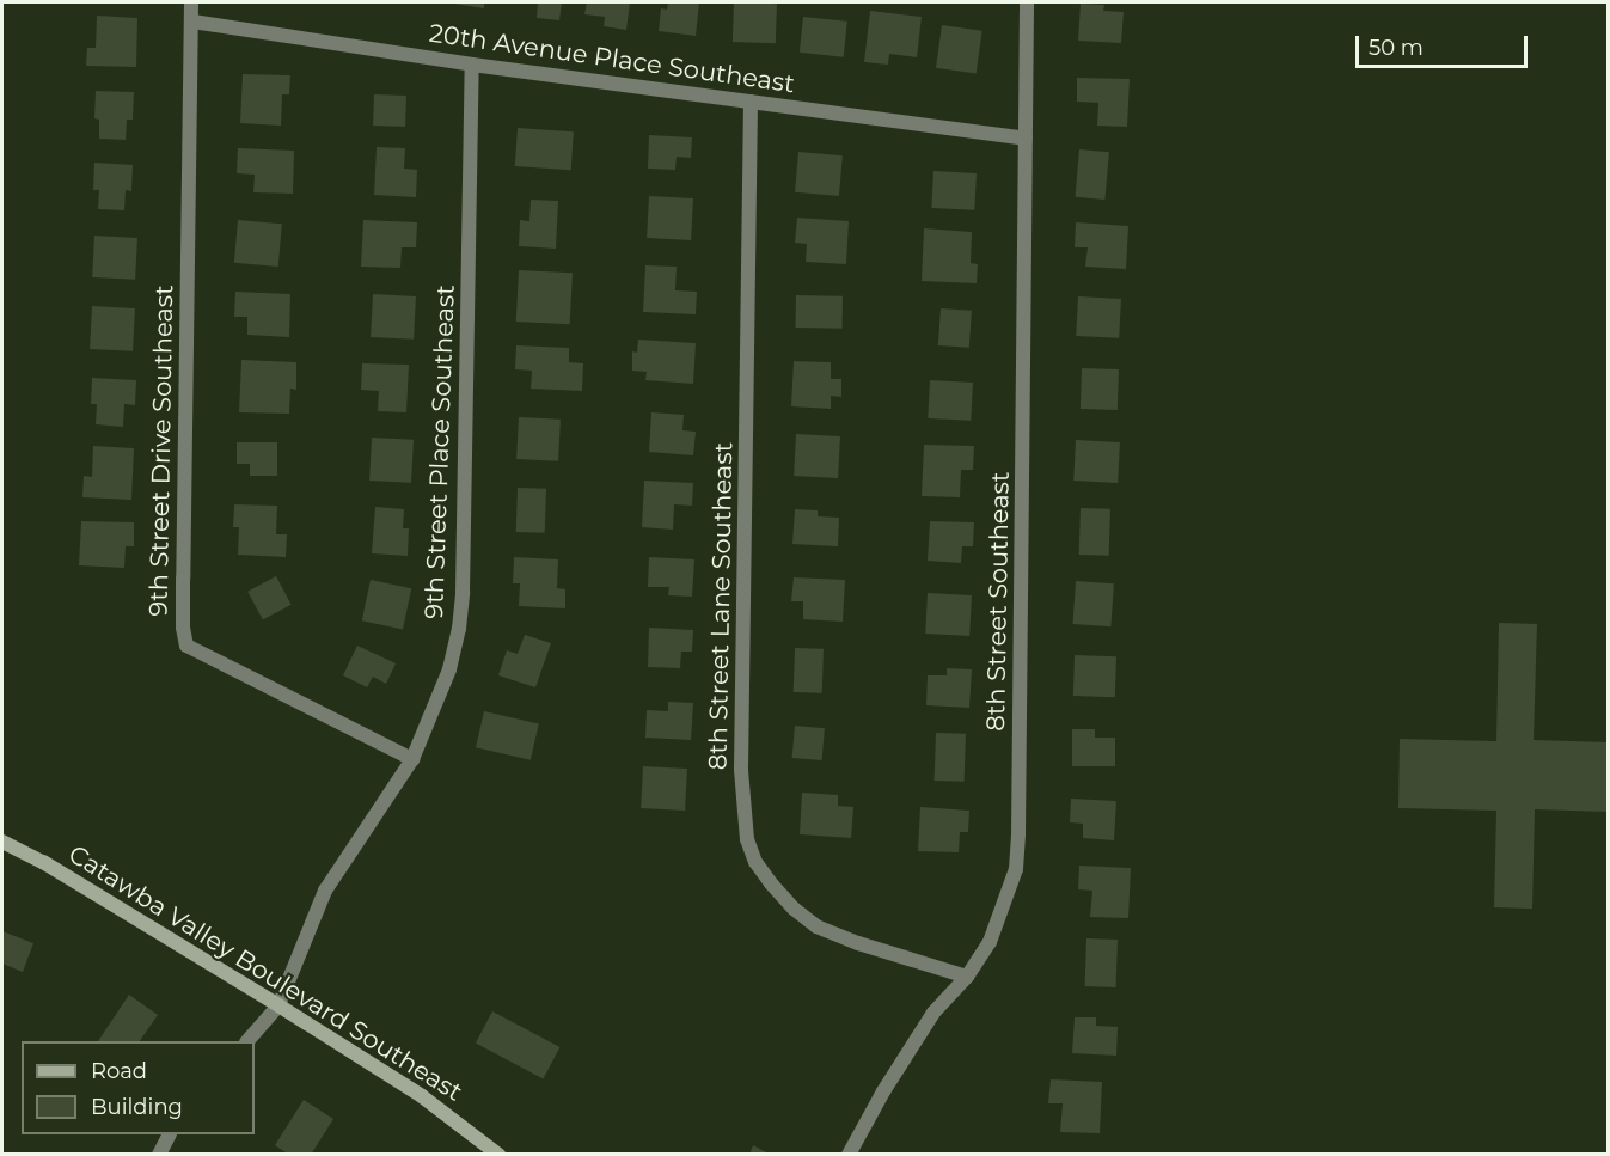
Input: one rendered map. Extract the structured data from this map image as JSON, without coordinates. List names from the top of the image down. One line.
{"streets":{"street":["20th Avenue Place Southeast","9th Street Drive Southeast","9th Street Place Southeast","8th Street Southeast","8th Street Lane Southeast","Catawba Valley Boulevard Southeast"]},"crossings":[["20th Avenue Place Southeast","9th Street Drive Southeast"],["20th Avenue Place Southeast","9th Street Place Southeast"],["20th Avenue Place Southeast","8th Street Southeast"],["20th Avenue Place Southeast","8th Street Lane Southeast"],["9th Street Drive Southeast","9th Street Place Southeast"],["9th Street Place Southeast","Catawba Valley Boulevard Southeast"],["8th Street Southeast","8th Street Lane Southeast"]],"legend":["Road","Building"],"scale_bar":"50 m"}
